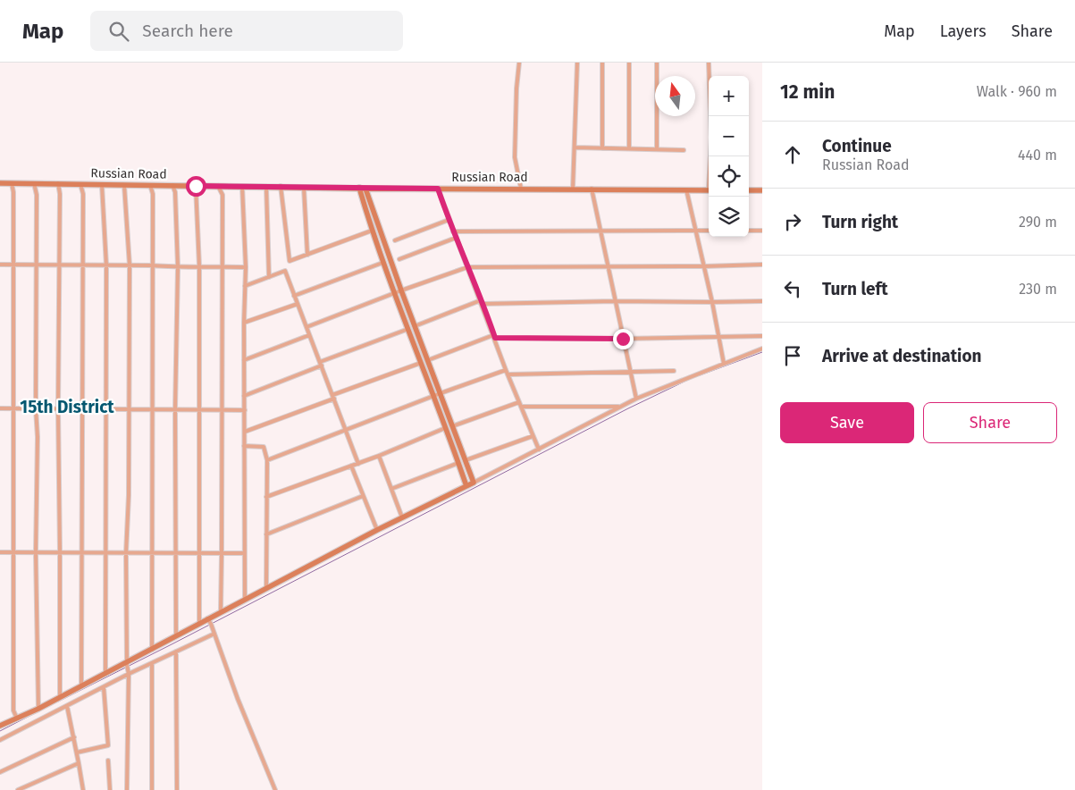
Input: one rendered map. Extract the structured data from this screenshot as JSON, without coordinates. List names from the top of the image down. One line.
{"streets":{"street":["Russian Road"]},"districts":["15th District"],"north":"top","page":{"header":"Map","search":"Search here","nav":["Map","Layers","Share"],"heading":["12 min","Walk · 960 m"],"map_buttons":["+","−"],"list":[["Continue","Russian Road","440 m"],["Turn right","290 m"],["Turn left","230 m"],"Arrive at destination"],"buttons":["Save","Share"]}}
